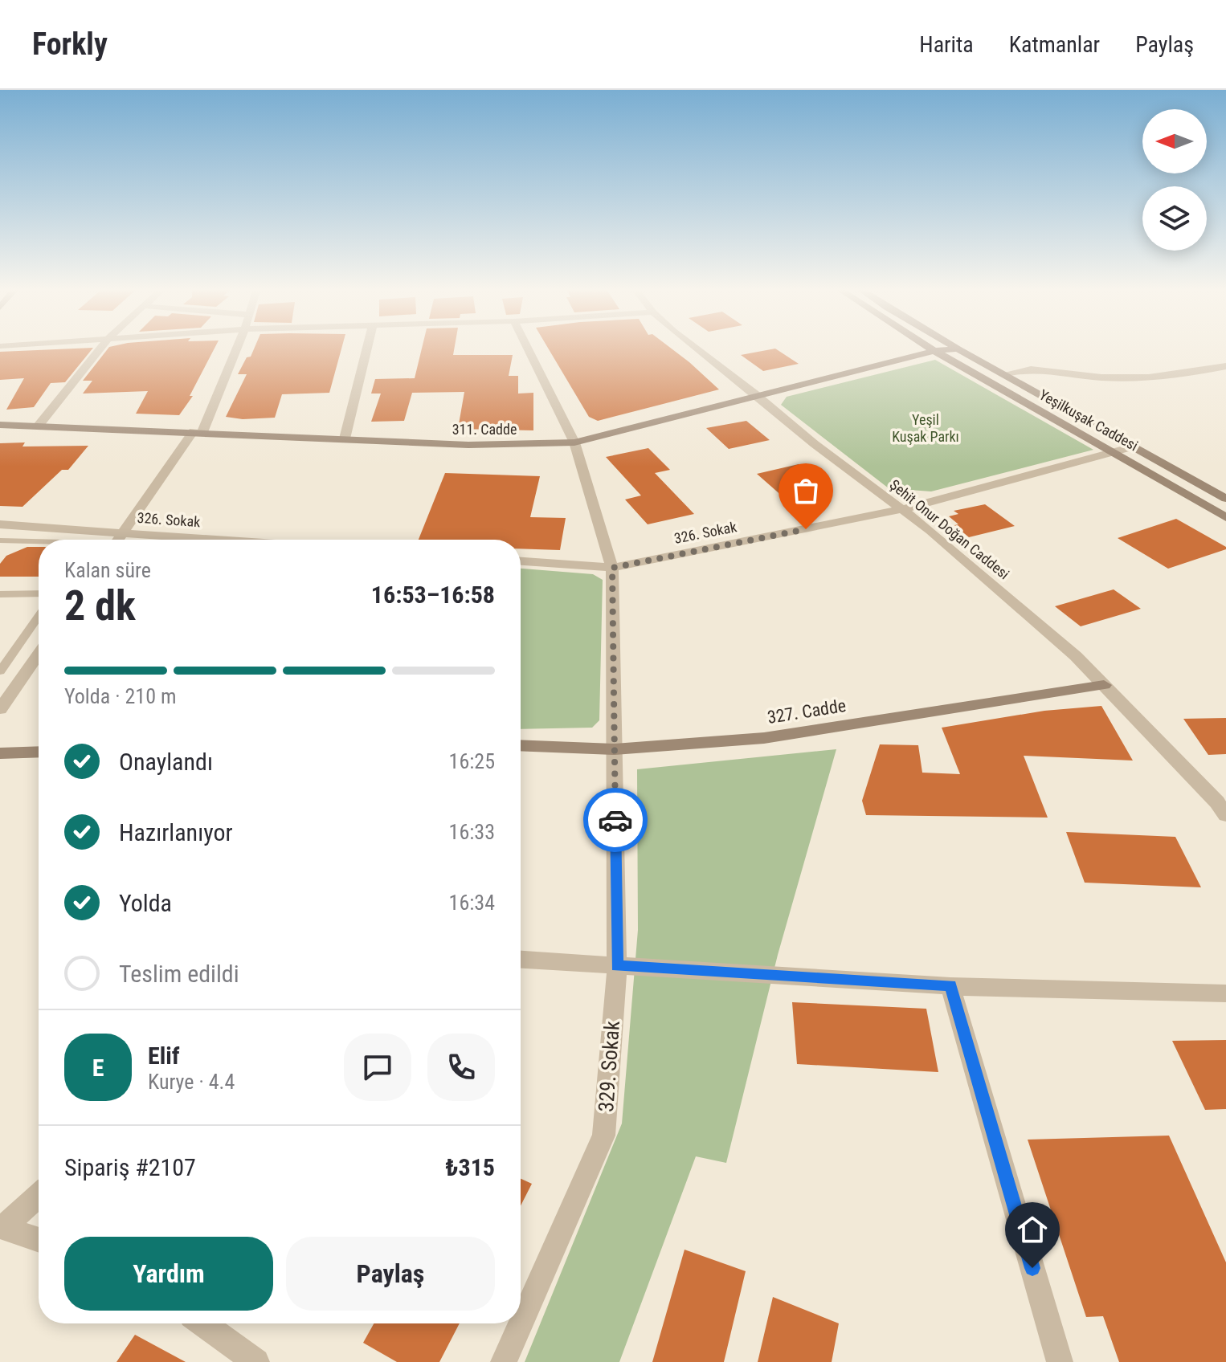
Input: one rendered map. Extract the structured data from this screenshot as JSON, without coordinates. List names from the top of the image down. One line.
{"streets":{"street":["Yeşilkuşak Caddesi","311. Cadde","326. Sokak","Şehit Onur Doğan Caddesi","327. Cadde","329. Sokak"]},"crossings":[["Yeşilkuşak Caddesi","311. Cadde"],["Yeşilkuşak Caddesi","326. Sokak"],["311. Cadde","Şehit Onur Doğan Caddesi"],["311. Cadde","329. Sokak"],["326. Sokak","Şehit Onur Doğan Caddesi"],["326. Sokak","329. Sokak"],["Şehit Onur Doğan Caddesi","327. Cadde"],["327. Cadde","329. Sokak"]],"parks":["Yeşil Kuşak Parkı"],"north":"left","page":{"header":"Forkly","nav":["Harita","Katmanlar","Paylaş"],"heading":["2 dk","Kalan süre","16:53–16:58"],"panel":["Elif","Kurye · 4.4","Sipariş #2107","₺315"],"bar":"Yolda · 210 m","list":[["Onaylandı","16:25"],["Hazırlanıyor","16:33"],["Yolda","16:34"],"Teslim edildi"],"round":"E","buttons":["Yardım","Paylaş"]}}
